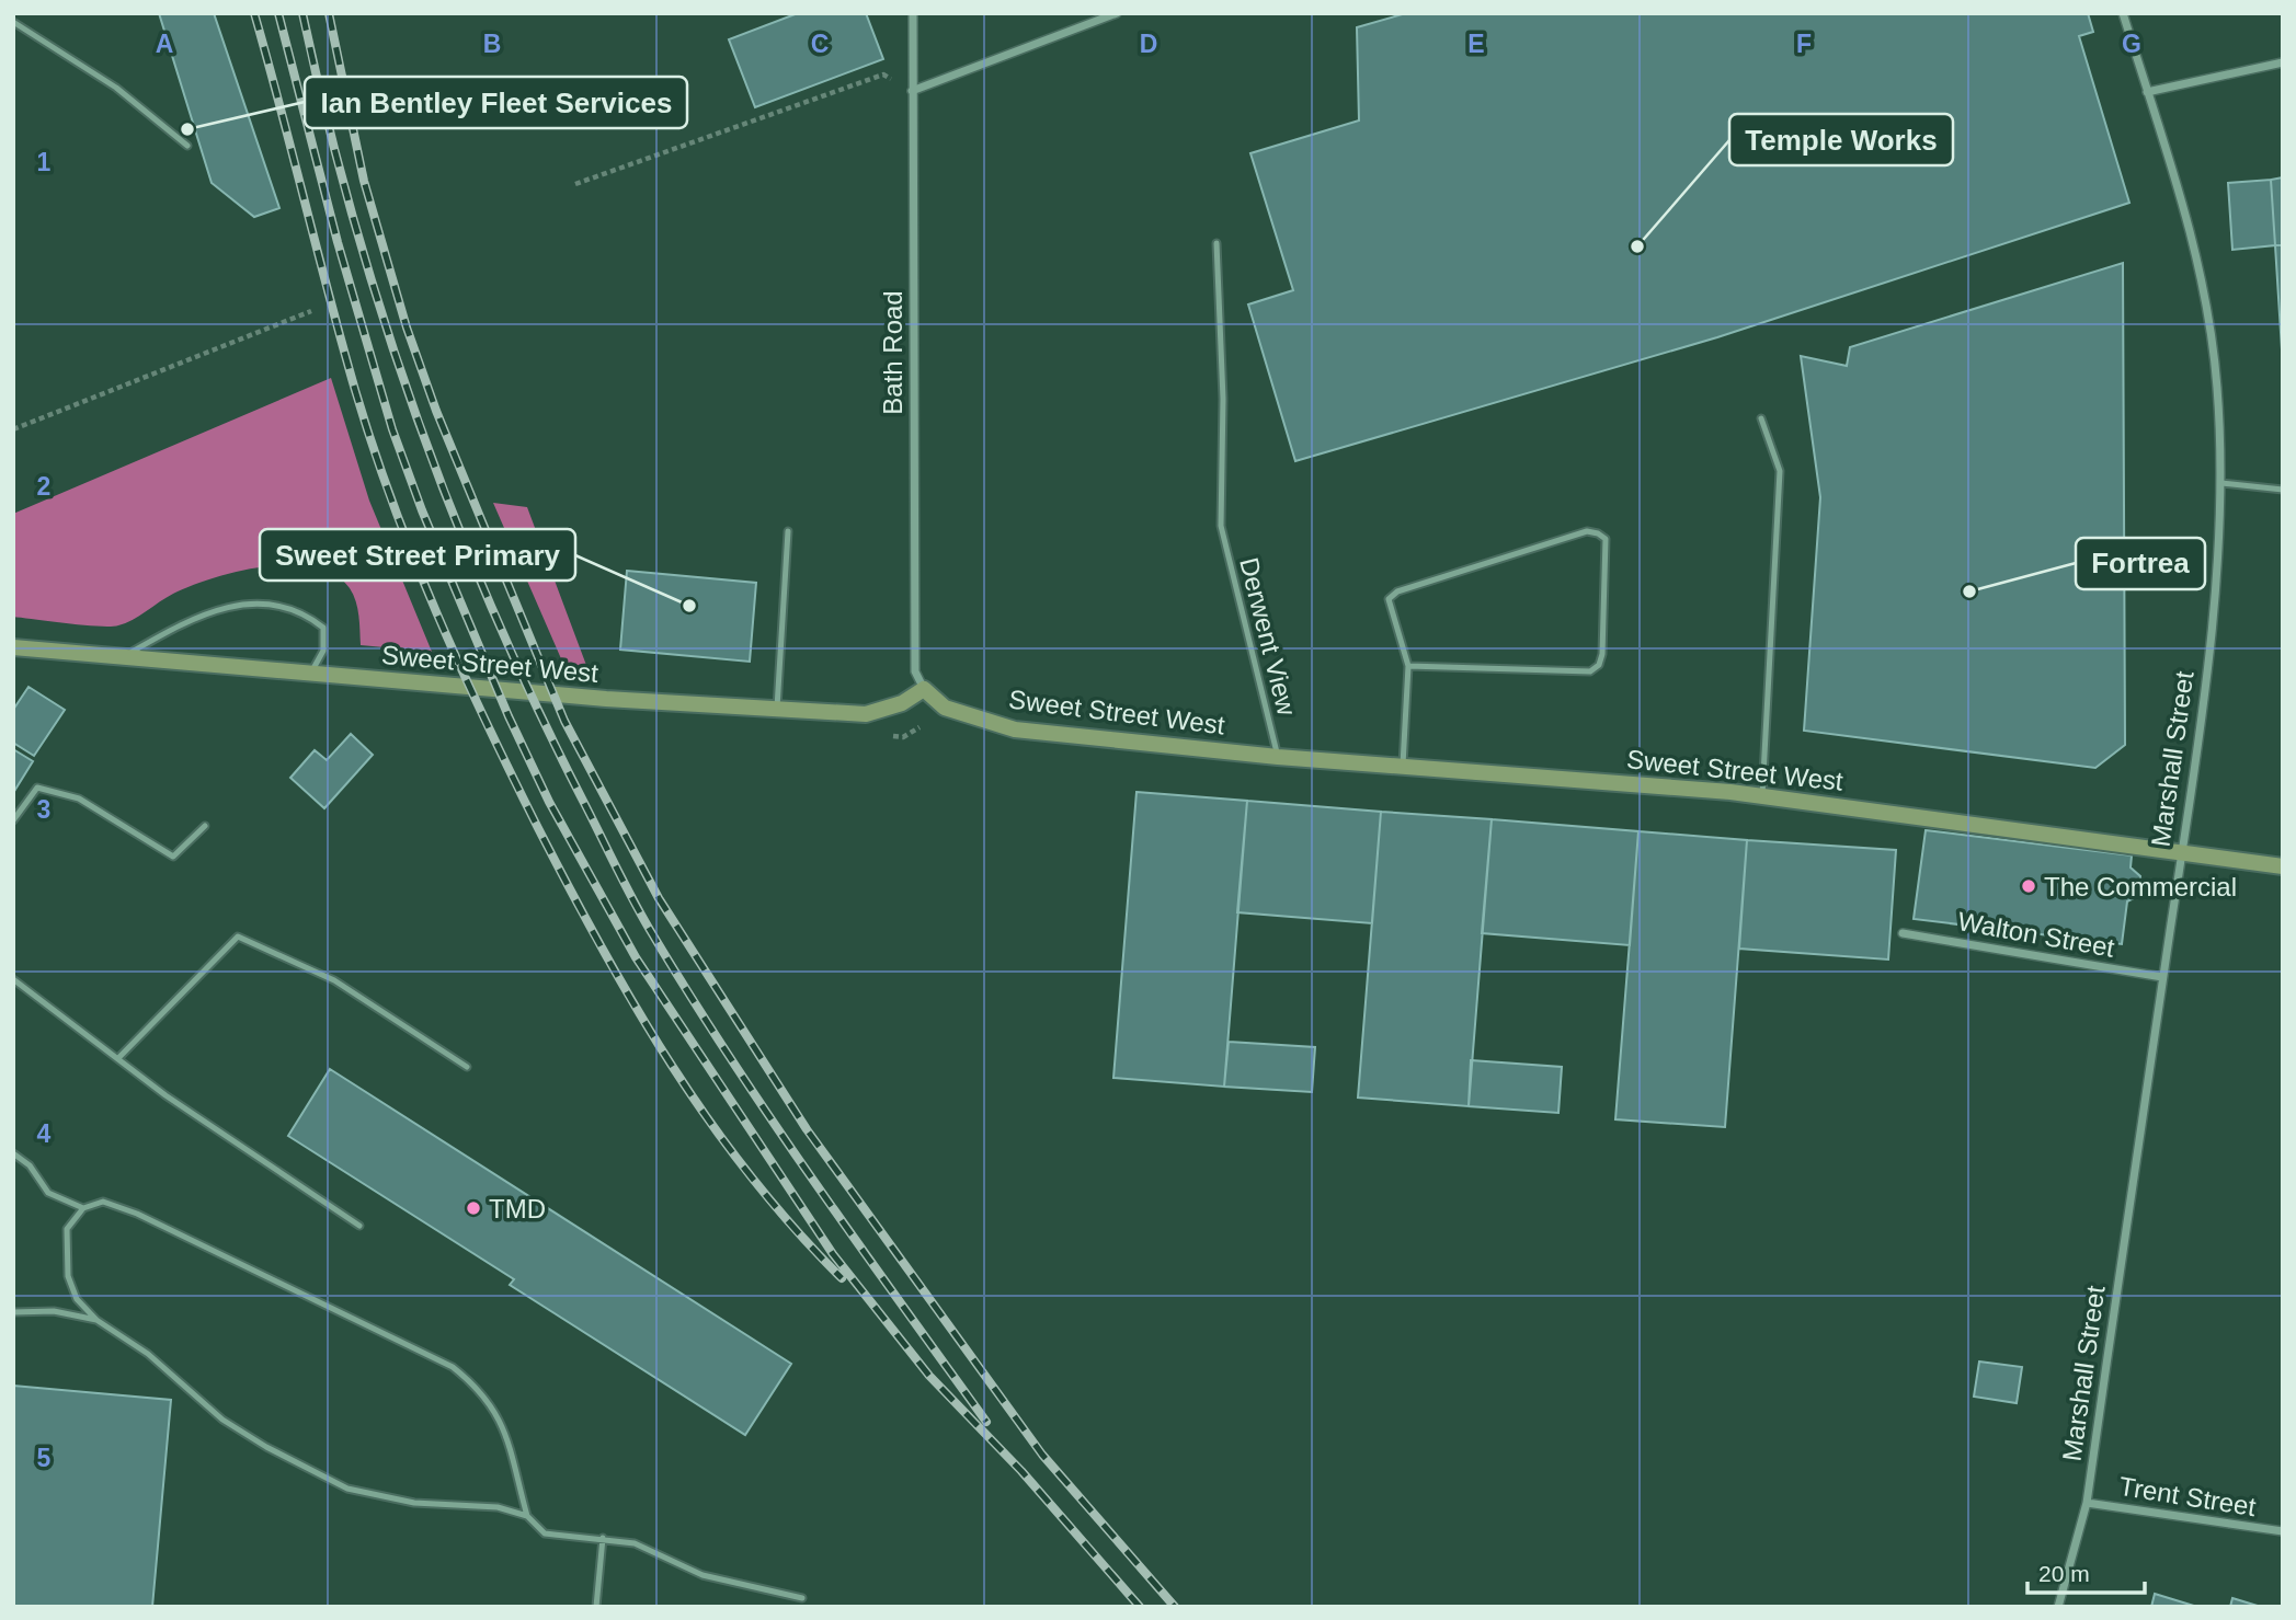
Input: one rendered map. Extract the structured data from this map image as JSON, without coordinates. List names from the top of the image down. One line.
{"streets":{"street":["Bath Road","Sweet Street West","Marshall Street","Walton Street","Trent Street"],"lane":["Derwent View"]},"crossings":[["Bath Road","Sweet Street West"],["Derwent View","Sweet Street West"],["Sweet Street West","Marshall Street"],["Marshall Street","Walton Street"],["Marshall Street","Trent Street"]],"places":["Ian Bentley Fleet Services","Temple Works","Fortrea","Sweet Street Primary","The Commercial","TMD"],"scale_bar":"20 m","grid":{"columns":["A","B","C","D","E","F","G"],"rows":["1","2","3","4","5"]}}
